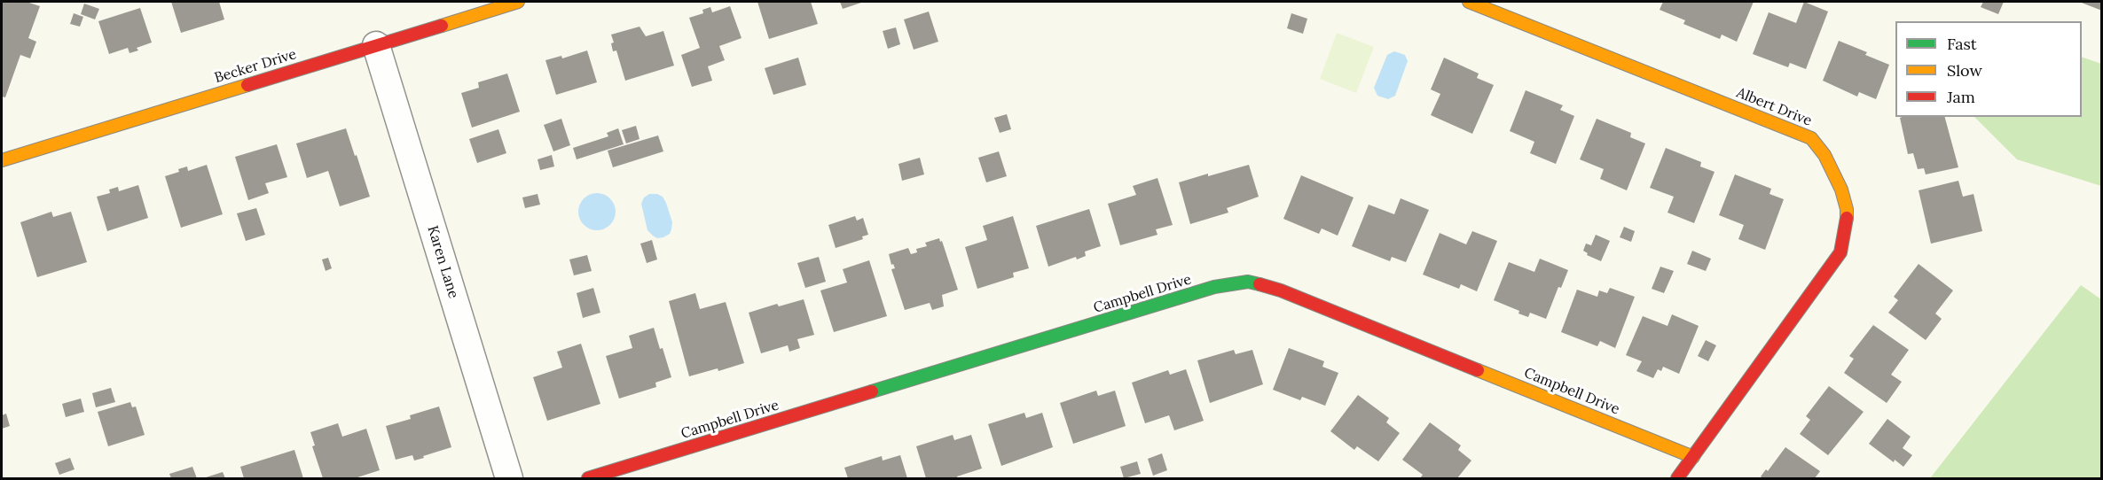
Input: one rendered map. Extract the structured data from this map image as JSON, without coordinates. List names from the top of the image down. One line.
{"streets":{"street":["Becker Drive","Albert Drive","Karen Lane","Campbell Drive"]},"crossings":[["Becker Drive","Karen Lane"],["Albert Drive","Campbell Drive"]],"legend":["Fast","Slow","Jam"]}
